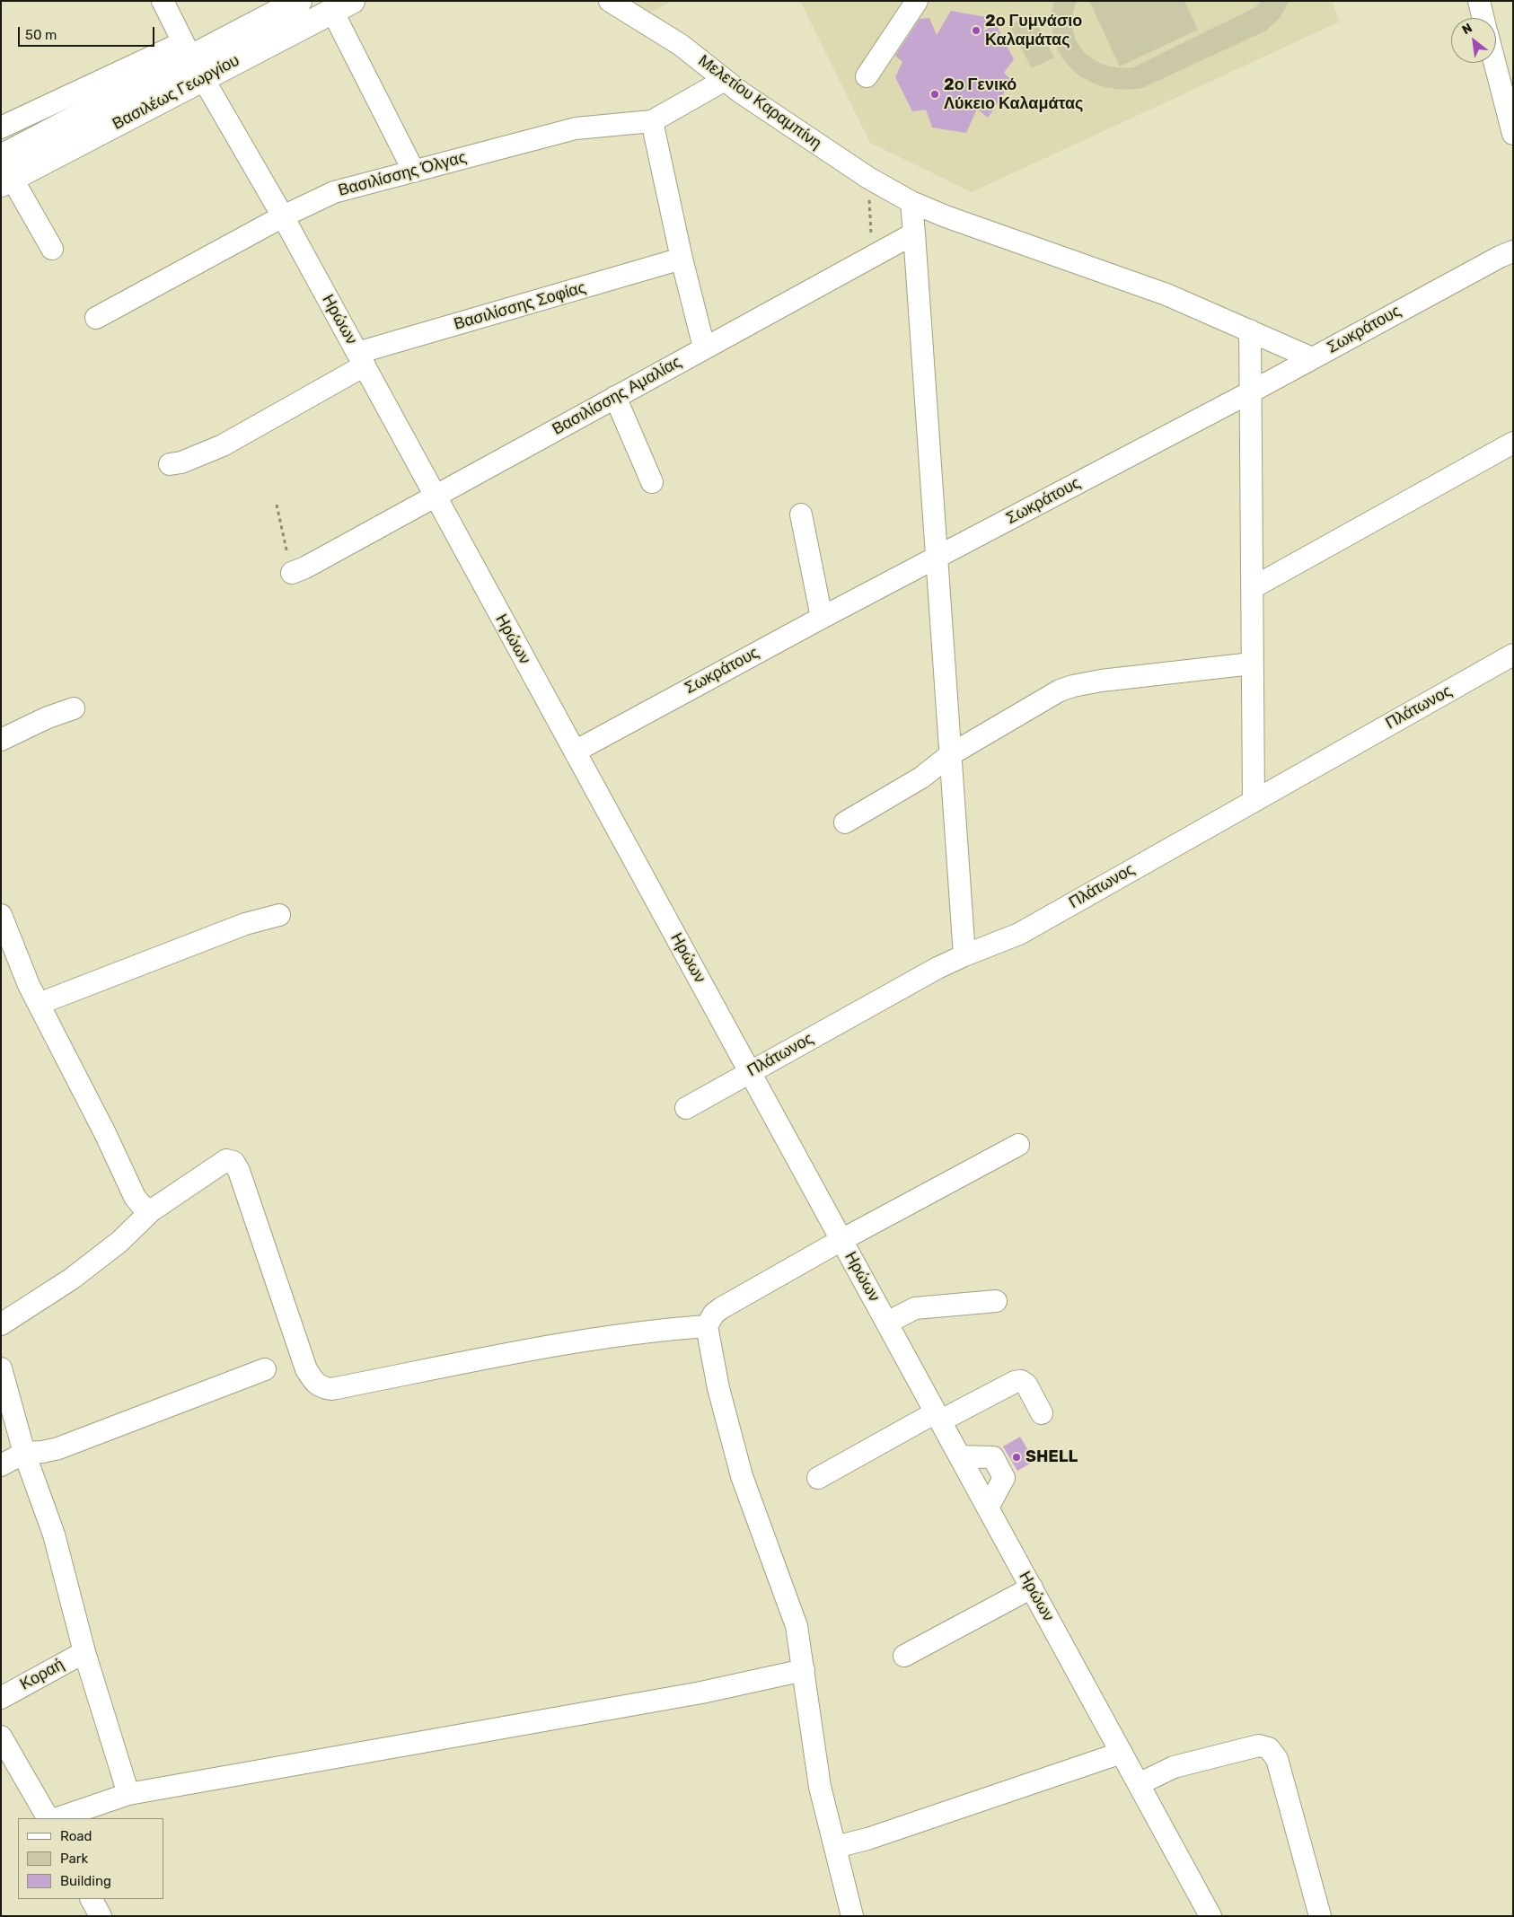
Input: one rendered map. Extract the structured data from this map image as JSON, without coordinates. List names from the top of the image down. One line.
{"streets":{"main road":["Βασιλέως Γεωργίου"],"street":["Μελετίου Καραμπίνη","Βασιλίσσης Όλγας","Βασιλίσσης Σοφίας","Ηρώων","Σωκράτους","Βασιλίσσης Αμαλίας","Πλάτωνος","Κοραή"]},"crossings":[["Βασιλέως Γεωργίου","Ηρώων"],["Μελετίου Καραμπίνη","Βασιλίσσης Όλγας"],["Μελετίου Καραμπίνη","Σωκράτους"],["Βασιλίσσης Όλγας","Ηρώων"],["Βασιλίσσης Σοφίας","Ηρώων"],["Ηρώων","Σωκράτους"],["Ηρώων","Βασιλίσσης Αμαλίας"],["Ηρώων","Πλάτωνος"]],"places":["2ο Γυμνάσιο Καλαμάτας","2ο Γενικό Λύκειο Καλαμάτας","SHELL"],"legend":["Road","Park","Building"],"scale_bar":"50 m","north":"top left"}
